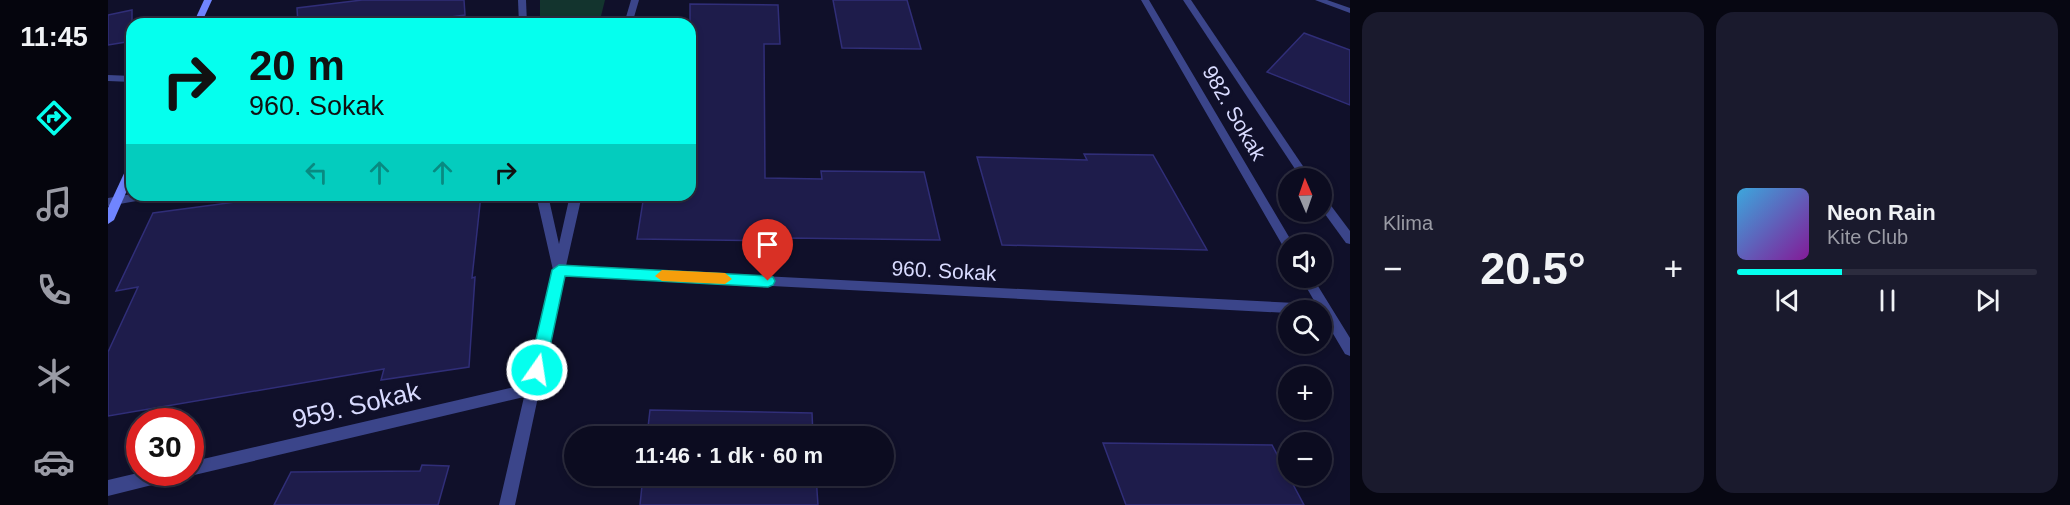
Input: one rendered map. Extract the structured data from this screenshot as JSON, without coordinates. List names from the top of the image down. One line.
{"streets":{"street":["982. Sokak","960. Sokak","959. Sokak"]},"north":"top","page":{"tabs":"11:45","tile":"Klima","turn":["20 m","960. Sokak"],"map_buttons":["+","−"],"song":["Neon Rain","Kite Club"],"heat":["−","20.5°","+"],"limit":"30","trip":"11:46 · 1 dk · 60 m"}}
